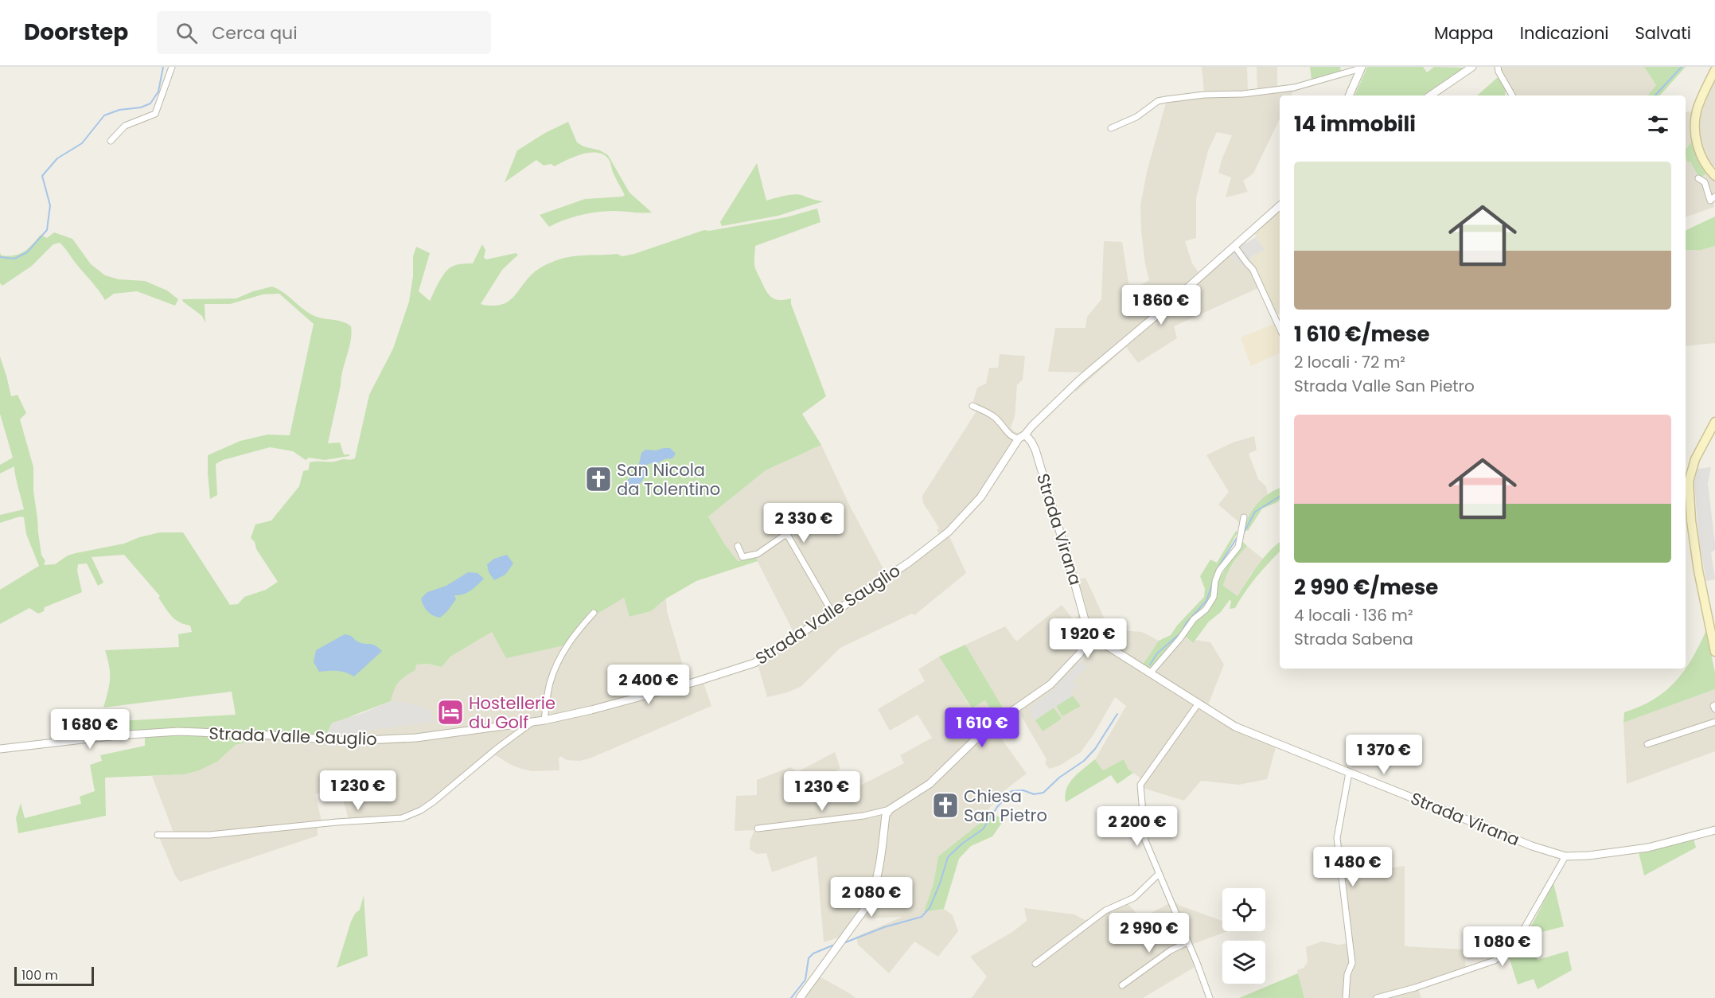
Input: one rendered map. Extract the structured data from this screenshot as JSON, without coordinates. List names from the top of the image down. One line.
{"streets":{"street":["Strada Virana","Strada Valle Sauglio"]},"crossings":[["Strada Virana","Strada Valle Sauglio"]],"places":{"church":["San Nicola da Tolentino","Chiesa San Pietro"],"hotel":["Hostellerie du Golf"]},"scale_bar":"100 m","page":{"header":"Doorstep","search":"Cerca qui","nav":["Mappa","Indicazioni","Salvati"],"heading":"14 immobili","list":[{"name":"1 610 €/mese","note":"2 locali · 72 m² · Strada Valle San Pietro"},{"name":"2 990 €/mese","note":"4 locali · 136 m² · Strada Sabena"}],"price":["1 860 €","2 330 €","1 920 €","2 400 €","1 610 €","1 680 €","1 370 €","1 230 €","1 230 €","2 200 €","1 480 €","2 080 €","2 990 €","1 080 €"],"scale":"100 m"}}
